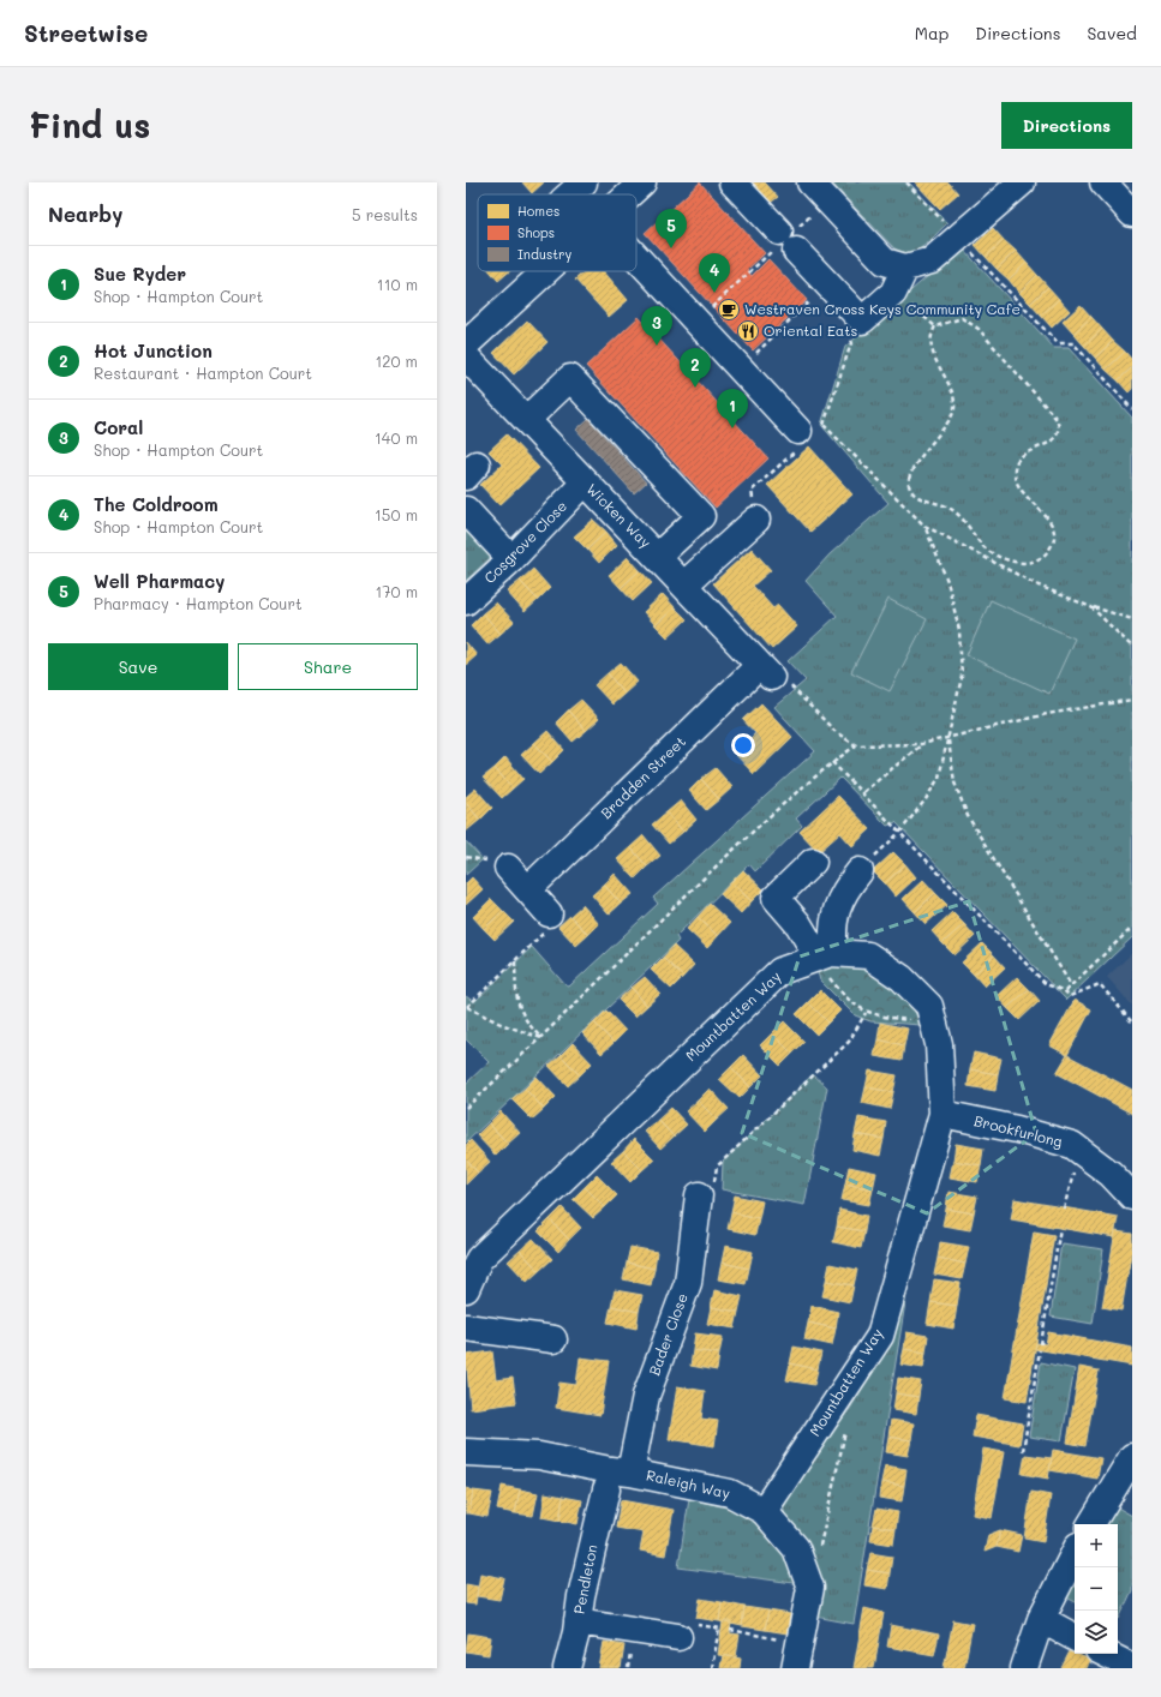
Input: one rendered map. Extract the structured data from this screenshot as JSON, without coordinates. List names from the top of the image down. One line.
{"streets":{"street":["Wicken Way","Cosgrove Close","Bradden Street","Mountbatten Way","Brookfurlong","Bader Close","Raleigh Way","Pendleton"]},"crossings":[["Wicken Way","Cosgrove Close"],["Wicken Way","Bradden Street"],["Mountbatten Way","Brookfurlong"],["Mountbatten Way","Raleigh Way"],["Bader Close","Raleigh Way"]],"places":{"cafe":["Westraven Cross Keys Community Cafe"],"restaurant":["Oriental Eats"]},"legend":["Homes","Shops","Industry"],"page":{"header":"Streetwise","nav":["Map","Directions","Saved"],"buttons":["Directions",["Save","Share"]],"title":"Find us","heading":["Nearby","5 results"],"pins":["5","4","3","2","1"],"list":[{"mark":"1","name":"Sue Ryder","note":"Shop · Hampton Court","value":"110 m"},{"mark":"2","name":"Hot Junction","note":"Restaurant · Hampton Court","value":"120 m"},{"mark":"3","name":"Coral","note":"Shop · Hampton Court","value":"140 m"},{"mark":"4","name":"The Coldroom","note":"Shop · Hampton Court","value":"150 m"},{"mark":"5","name":"Well Pharmacy","note":"Pharmacy · Hampton Court","value":"170 m"}],"map_buttons":["+","−"]}}
